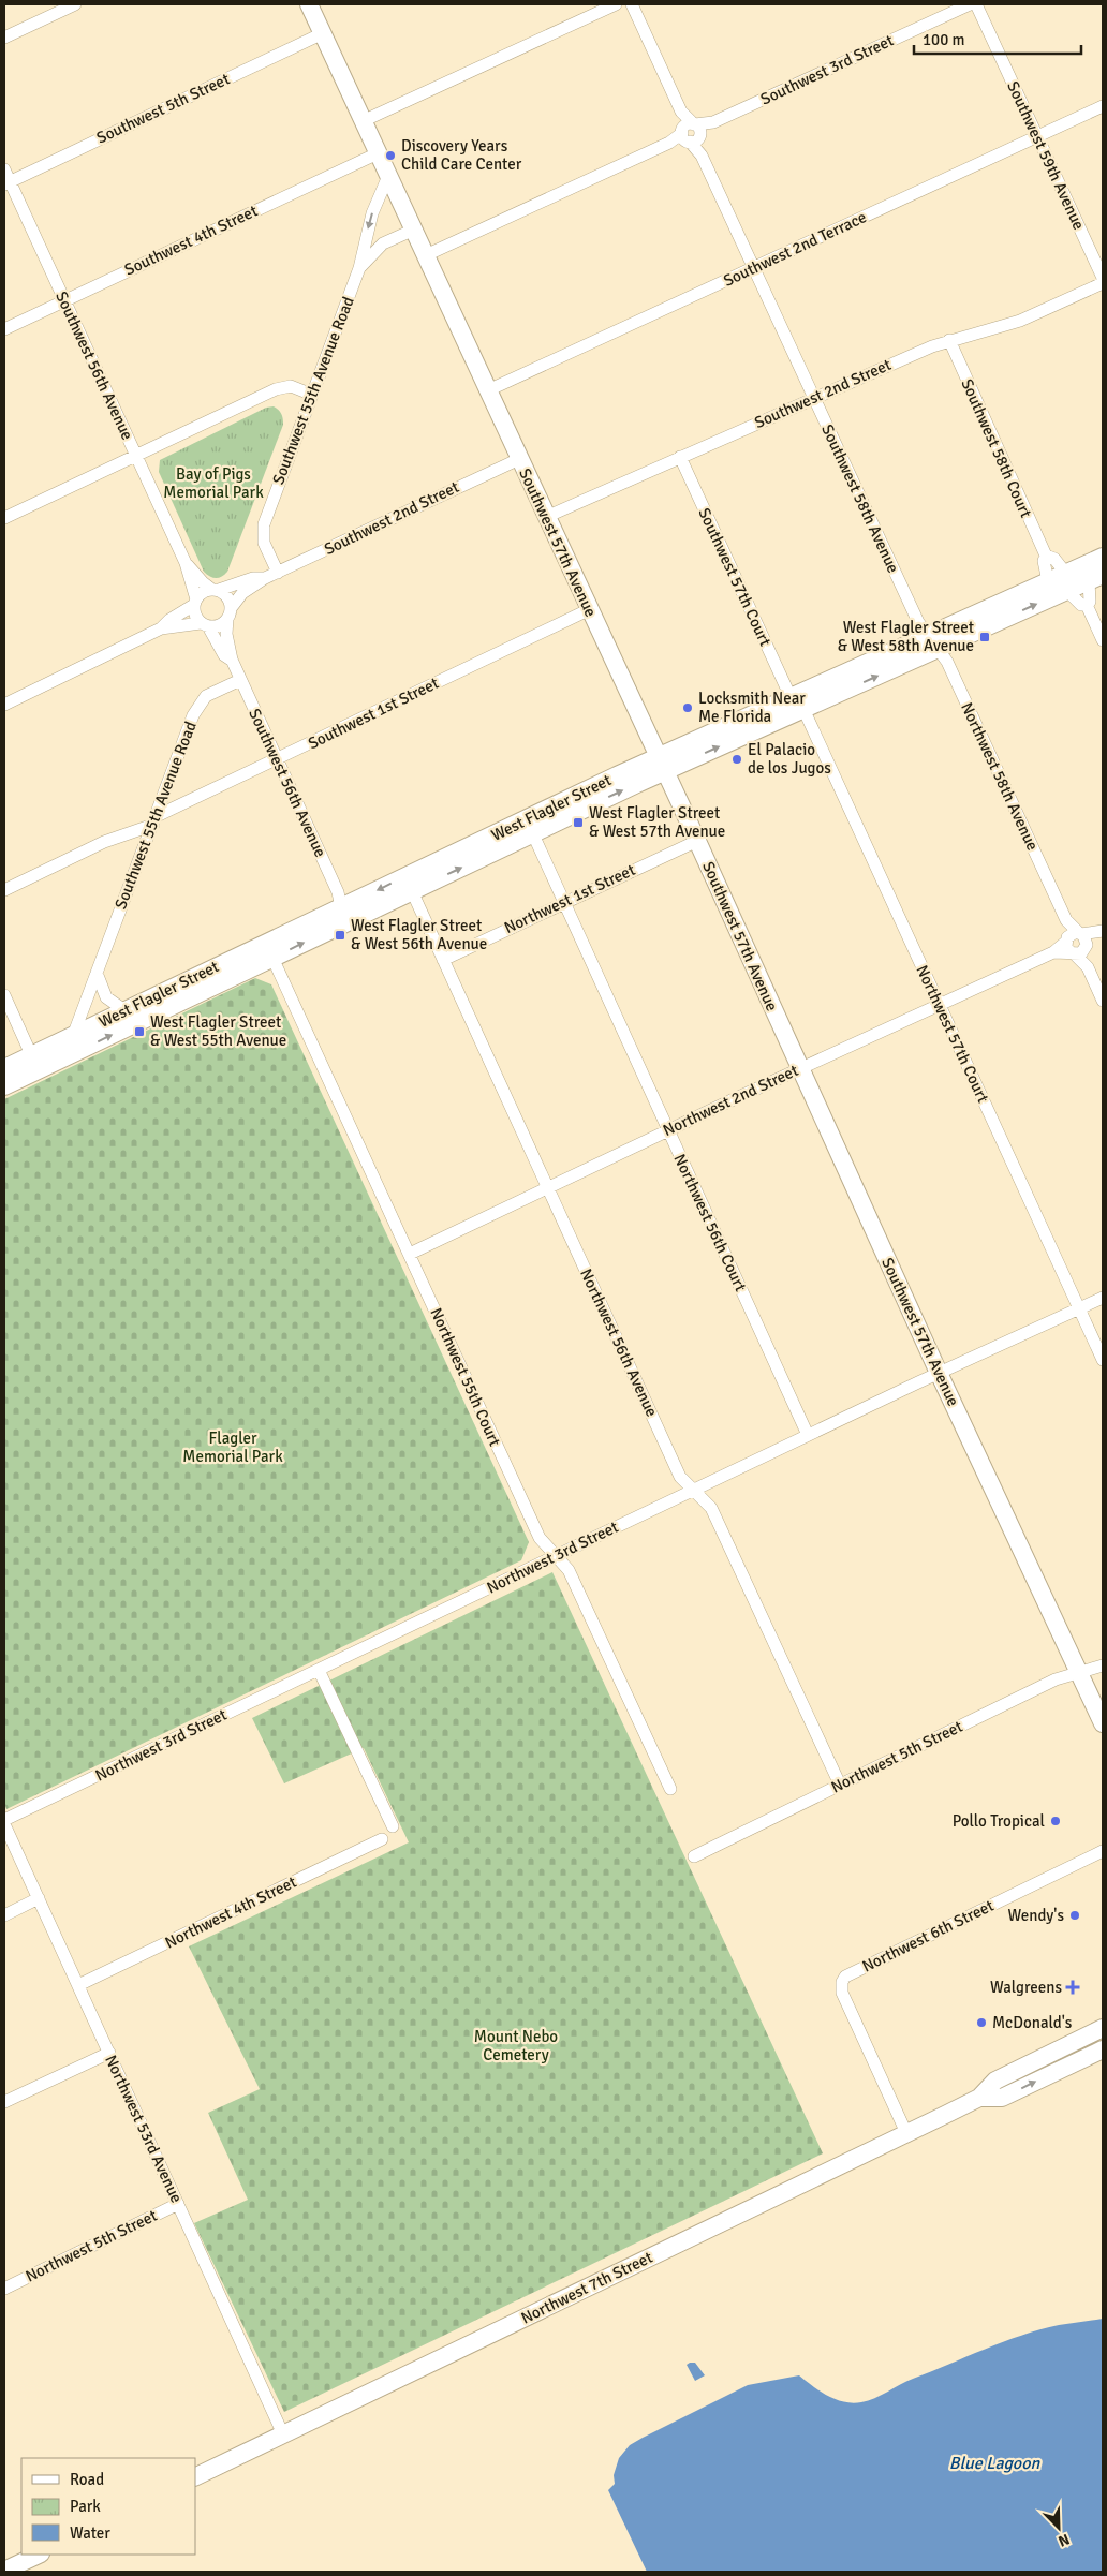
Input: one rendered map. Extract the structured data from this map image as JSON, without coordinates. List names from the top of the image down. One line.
{"streets":{"main road":["Southwest 57th Avenue","West Flagler Street","Northwest 7th Street"],"street":["Southwest 3rd Street","Southwest 5th Street","Southwest 59th Avenue","Southwest 4th Street","Southwest 2nd Terrace","Southwest 56th Avenue","Southwest 55th Avenue Road","Southwest 2nd Street","Southwest 58th Court","Southwest 58th Avenue","Southwest 57th Court","Southwest 1st Street","Northwest 58th Avenue","Northwest 1st Street","Northwest 57th Court","Northwest 2nd Street","Northwest 56th Court","Northwest 56th Avenue","Northwest 55th Court","Northwest 3rd Street","Northwest 5th Street","Northwest 4th Street","Northwest 6th Street","Northwest 53rd Avenue"]},"crossings":[["Southwest 3rd Street","Southwest 58th Avenue"],["Southwest 3rd Street","Southwest 57th Avenue"],["Southwest 5th Street","Southwest 56th Avenue"],["Southwest 5th Street","Southwest 57th Avenue"],["Southwest 59th Avenue","Southwest 2nd Terrace"],["Southwest 4th Street","Southwest 56th Avenue"],["Southwest 4th Street","Southwest 57th Avenue"],["Southwest 2nd Terrace","Southwest 58th Avenue"],["Southwest 2nd Terrace","Southwest 57th Avenue"],["Southwest 56th Avenue","Southwest 55th Avenue Road"],["Southwest 56th Avenue","Southwest 2nd Street"],["Southwest 56th Avenue","Southwest 1st Street"],["Southwest 56th Avenue","West Flagler Street"],["Southwest 55th Avenue Road","Southwest 2nd Street"],["Southwest 55th Avenue Road","Southwest 57th Avenue"],["Southwest 55th Avenue Road","Southwest 1st Street"],["Southwest 55th Avenue Road","West Flagler Street"],["Southwest 2nd Street","Southwest 58th Court"],["Southwest 2nd Street","Southwest 58th Avenue"],["Southwest 2nd Street","Southwest 57th Avenue"],["Southwest 2nd Street","Southwest 57th Court"],["Southwest 58th Court","West Flagler Street"],["Southwest 58th Avenue","Northwest 58th Avenue"],["Southwest 58th Avenue","West Flagler Street"],["Southwest 57th Avenue","Southwest 1st Street"],["Southwest 57th Avenue","West Flagler Street"],["Southwest 57th Avenue","Northwest 1st Street"],["Southwest 57th Avenue","Northwest 2nd Street"],["Southwest 57th Avenue","Northwest 3rd Street"],["Southwest 57th Avenue","Northwest 5th Street"],["Southwest 57th Court","West Flagler Street"],["Northwest 58th Avenue","West Flagler Street"],["Northwest 58th Avenue","Northwest 2nd Street"],["West Flagler Street","Northwest 57th Court"],["West Flagler Street","Northwest 56th Court"],["West Flagler Street","Northwest 56th Avenue"],["West Flagler Street","Northwest 55th Court"],["Northwest 1st Street","Northwest 56th Court"],["Northwest 1st Street","Northwest 56th Avenue"],["Northwest 57th Court","Northwest 2nd Street"],["Northwest 57th Court","Northwest 3rd Street"],["Northwest 2nd Street","Northwest 56th Court"],["Northwest 2nd Street","Northwest 56th Avenue"],["Northwest 2nd Street","Northwest 55th Court"],["Northwest 56th Court","Northwest 3rd Street"],["Northwest 56th Avenue","Northwest 3rd Street"],["Northwest 56th Avenue","Northwest 5th Street"],["Northwest 55th Court","Northwest 3rd Street"],["Northwest 3rd Street","Northwest 53rd Avenue"],["Northwest 5th Street","Northwest 53rd Avenue"],["Northwest 4th Street","Northwest 53rd Avenue"],["Northwest 6th Street","Northwest 7th Street"],["Northwest 53rd Avenue","Northwest 7th Street"]],"water":["Blue Lagoon"],"parks":["Bay of Pigs Memorial Park","Flagler Memorial Park","Mount Nebo Cemetery"],"places":{"other":["Discovery Years Child Care Center","Locksmith Near Me Florida","El Palacio de los Jugos","Pollo Tropical","Wendy's","McDonald's"],"transit":["West Flagler Street & West 58th Avenue","West Flagler Street & West 57th Avenue","West Flagler Street & West 56th Avenue","West Flagler Street & West 55th Avenue"],"health":["Walgreens"]},"legend":["Road","Park","Water"],"scale_bar":"100 m","north":"bottom right"}
